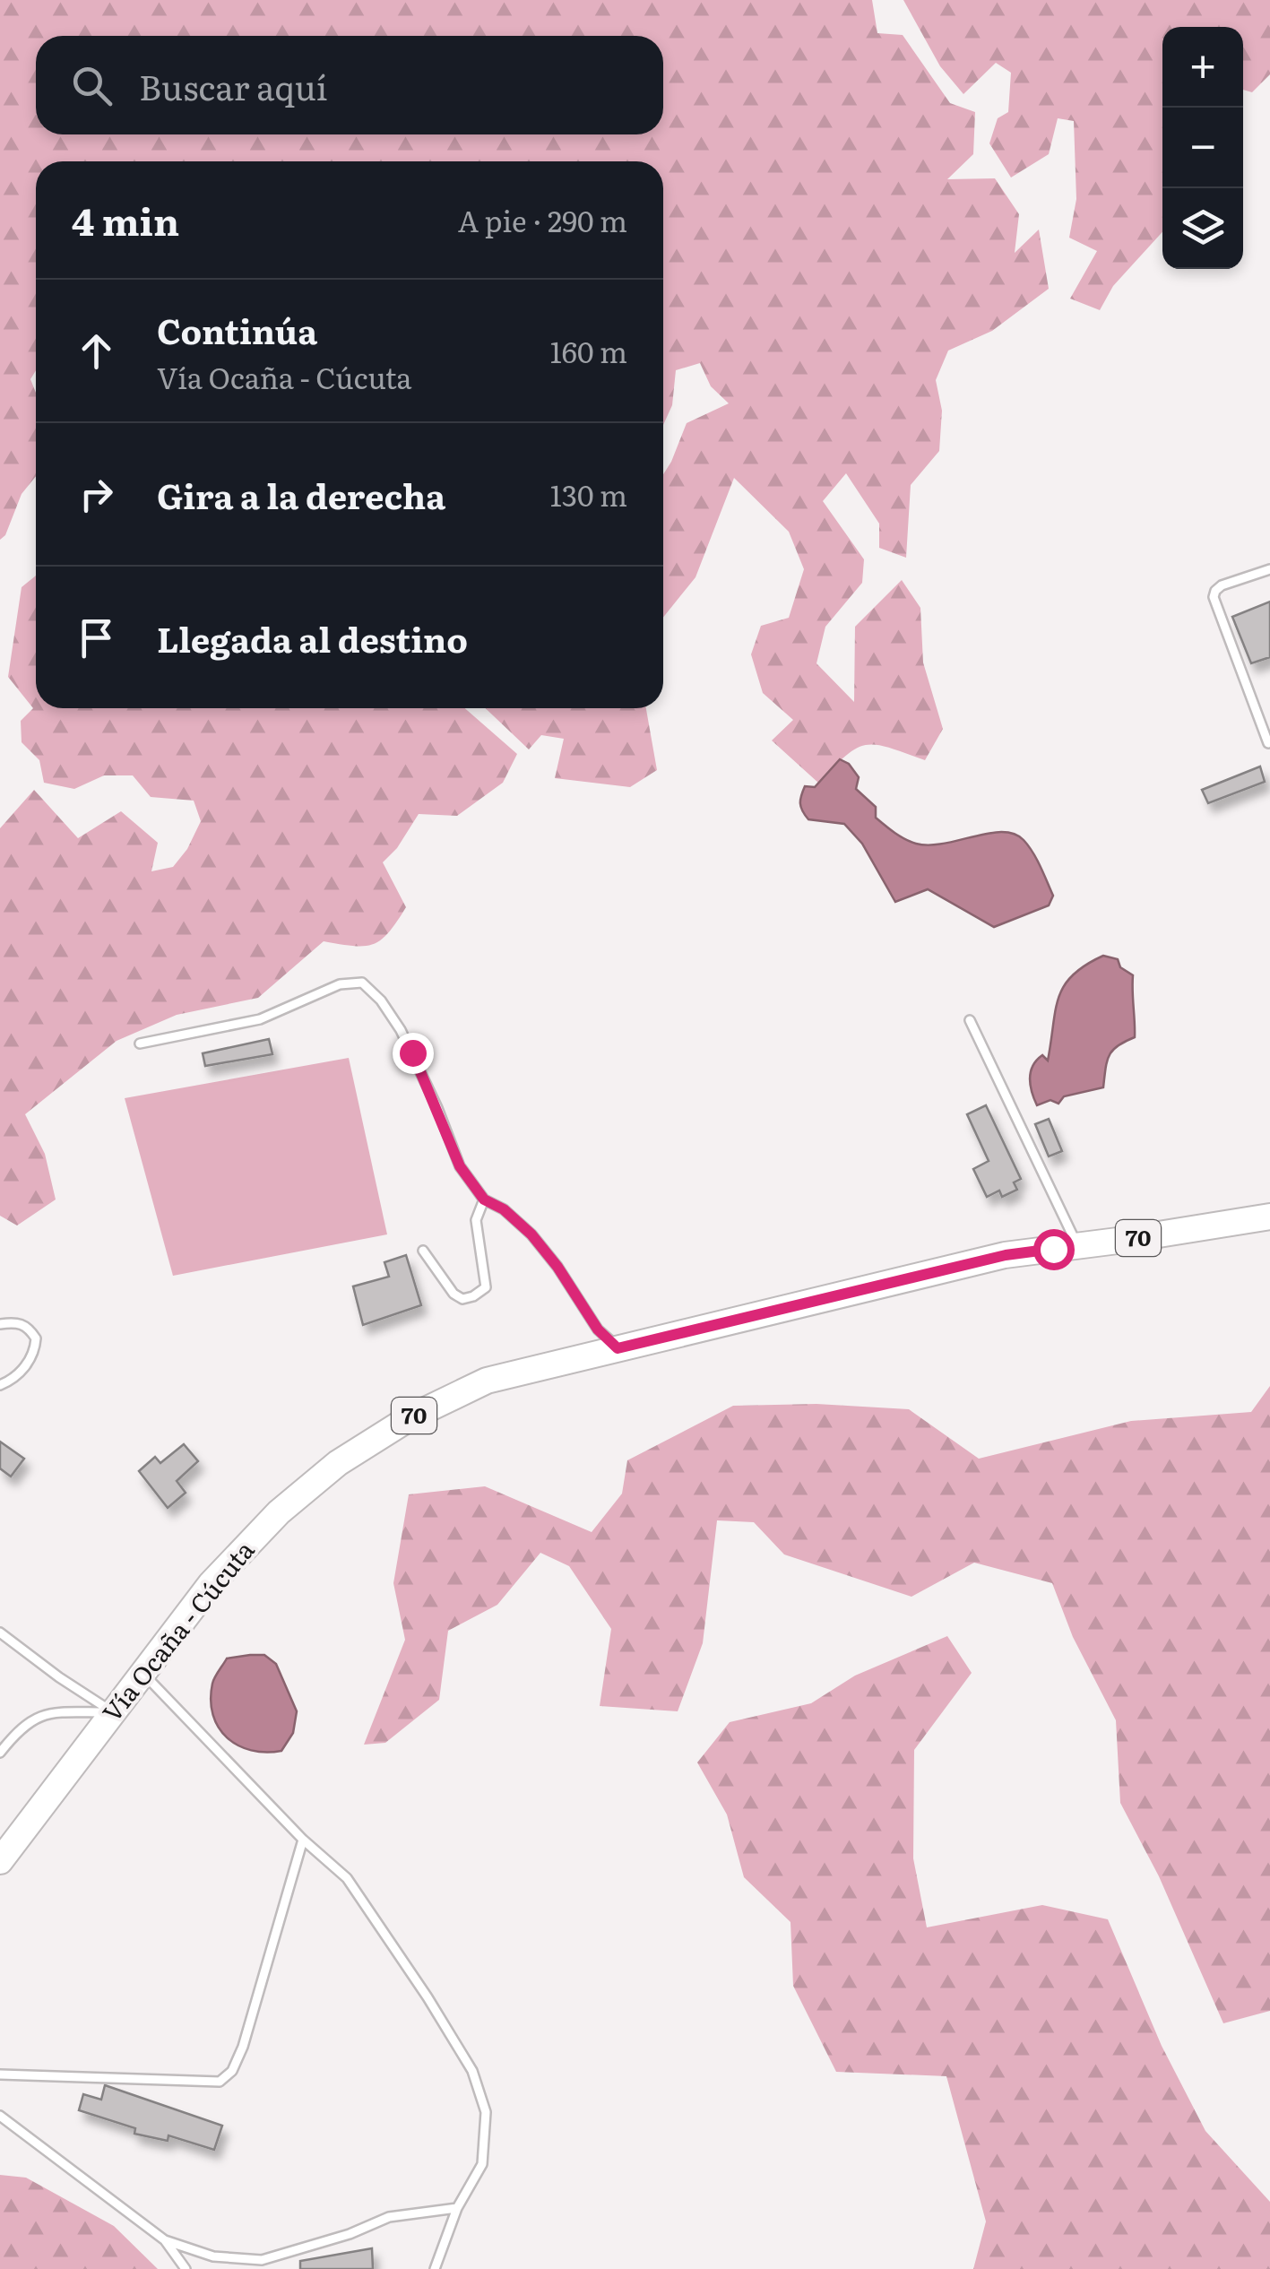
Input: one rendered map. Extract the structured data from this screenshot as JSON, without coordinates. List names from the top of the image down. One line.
{"streets":{"main road":["70","Vía Ocaña - Cúcuta"]},"page":{"map_buttons":["+","−"],"search":"Buscar aquí","heading":["4 min","A pie · 290 m"],"list":[["Continúa","Vía Ocaña - Cúcuta","160 m"],["Gira a la derecha","130 m"],"Llegada al destino"]}}
